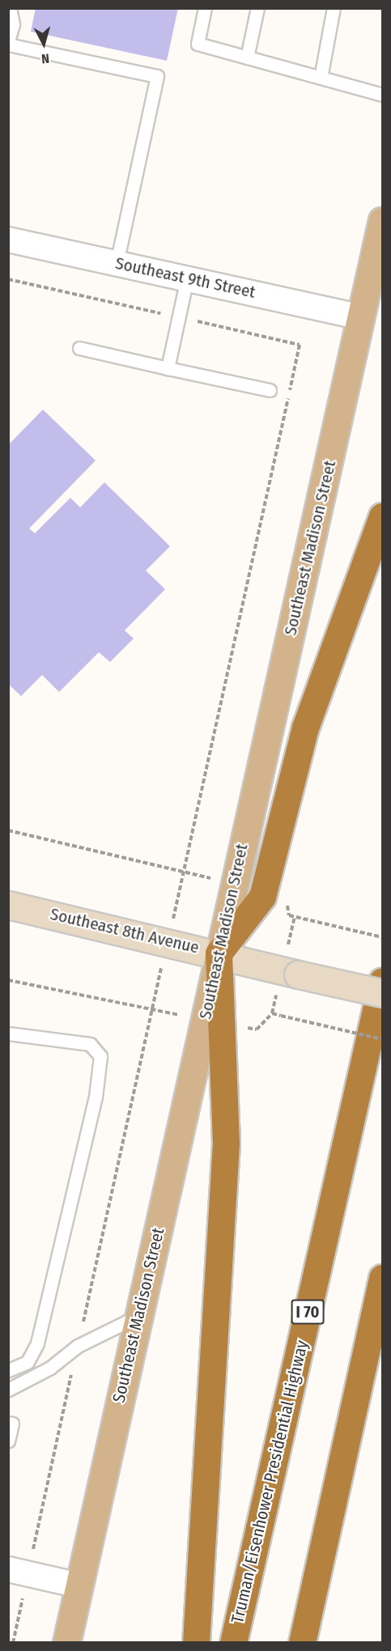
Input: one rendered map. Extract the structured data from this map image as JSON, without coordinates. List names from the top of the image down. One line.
{"streets":{"highway":["I 70","Truman/Eisenhower Presidential Highway"],"main road":["Southeast Madison Street"],"street":["Southeast 9th Street","Southeast 8th Avenue"]},"crossings":[["Southeast 9th Street","Southeast Madison Street"],["Southeast Madison Street","Southeast 8th Avenue"]],"north":"bottom"}
